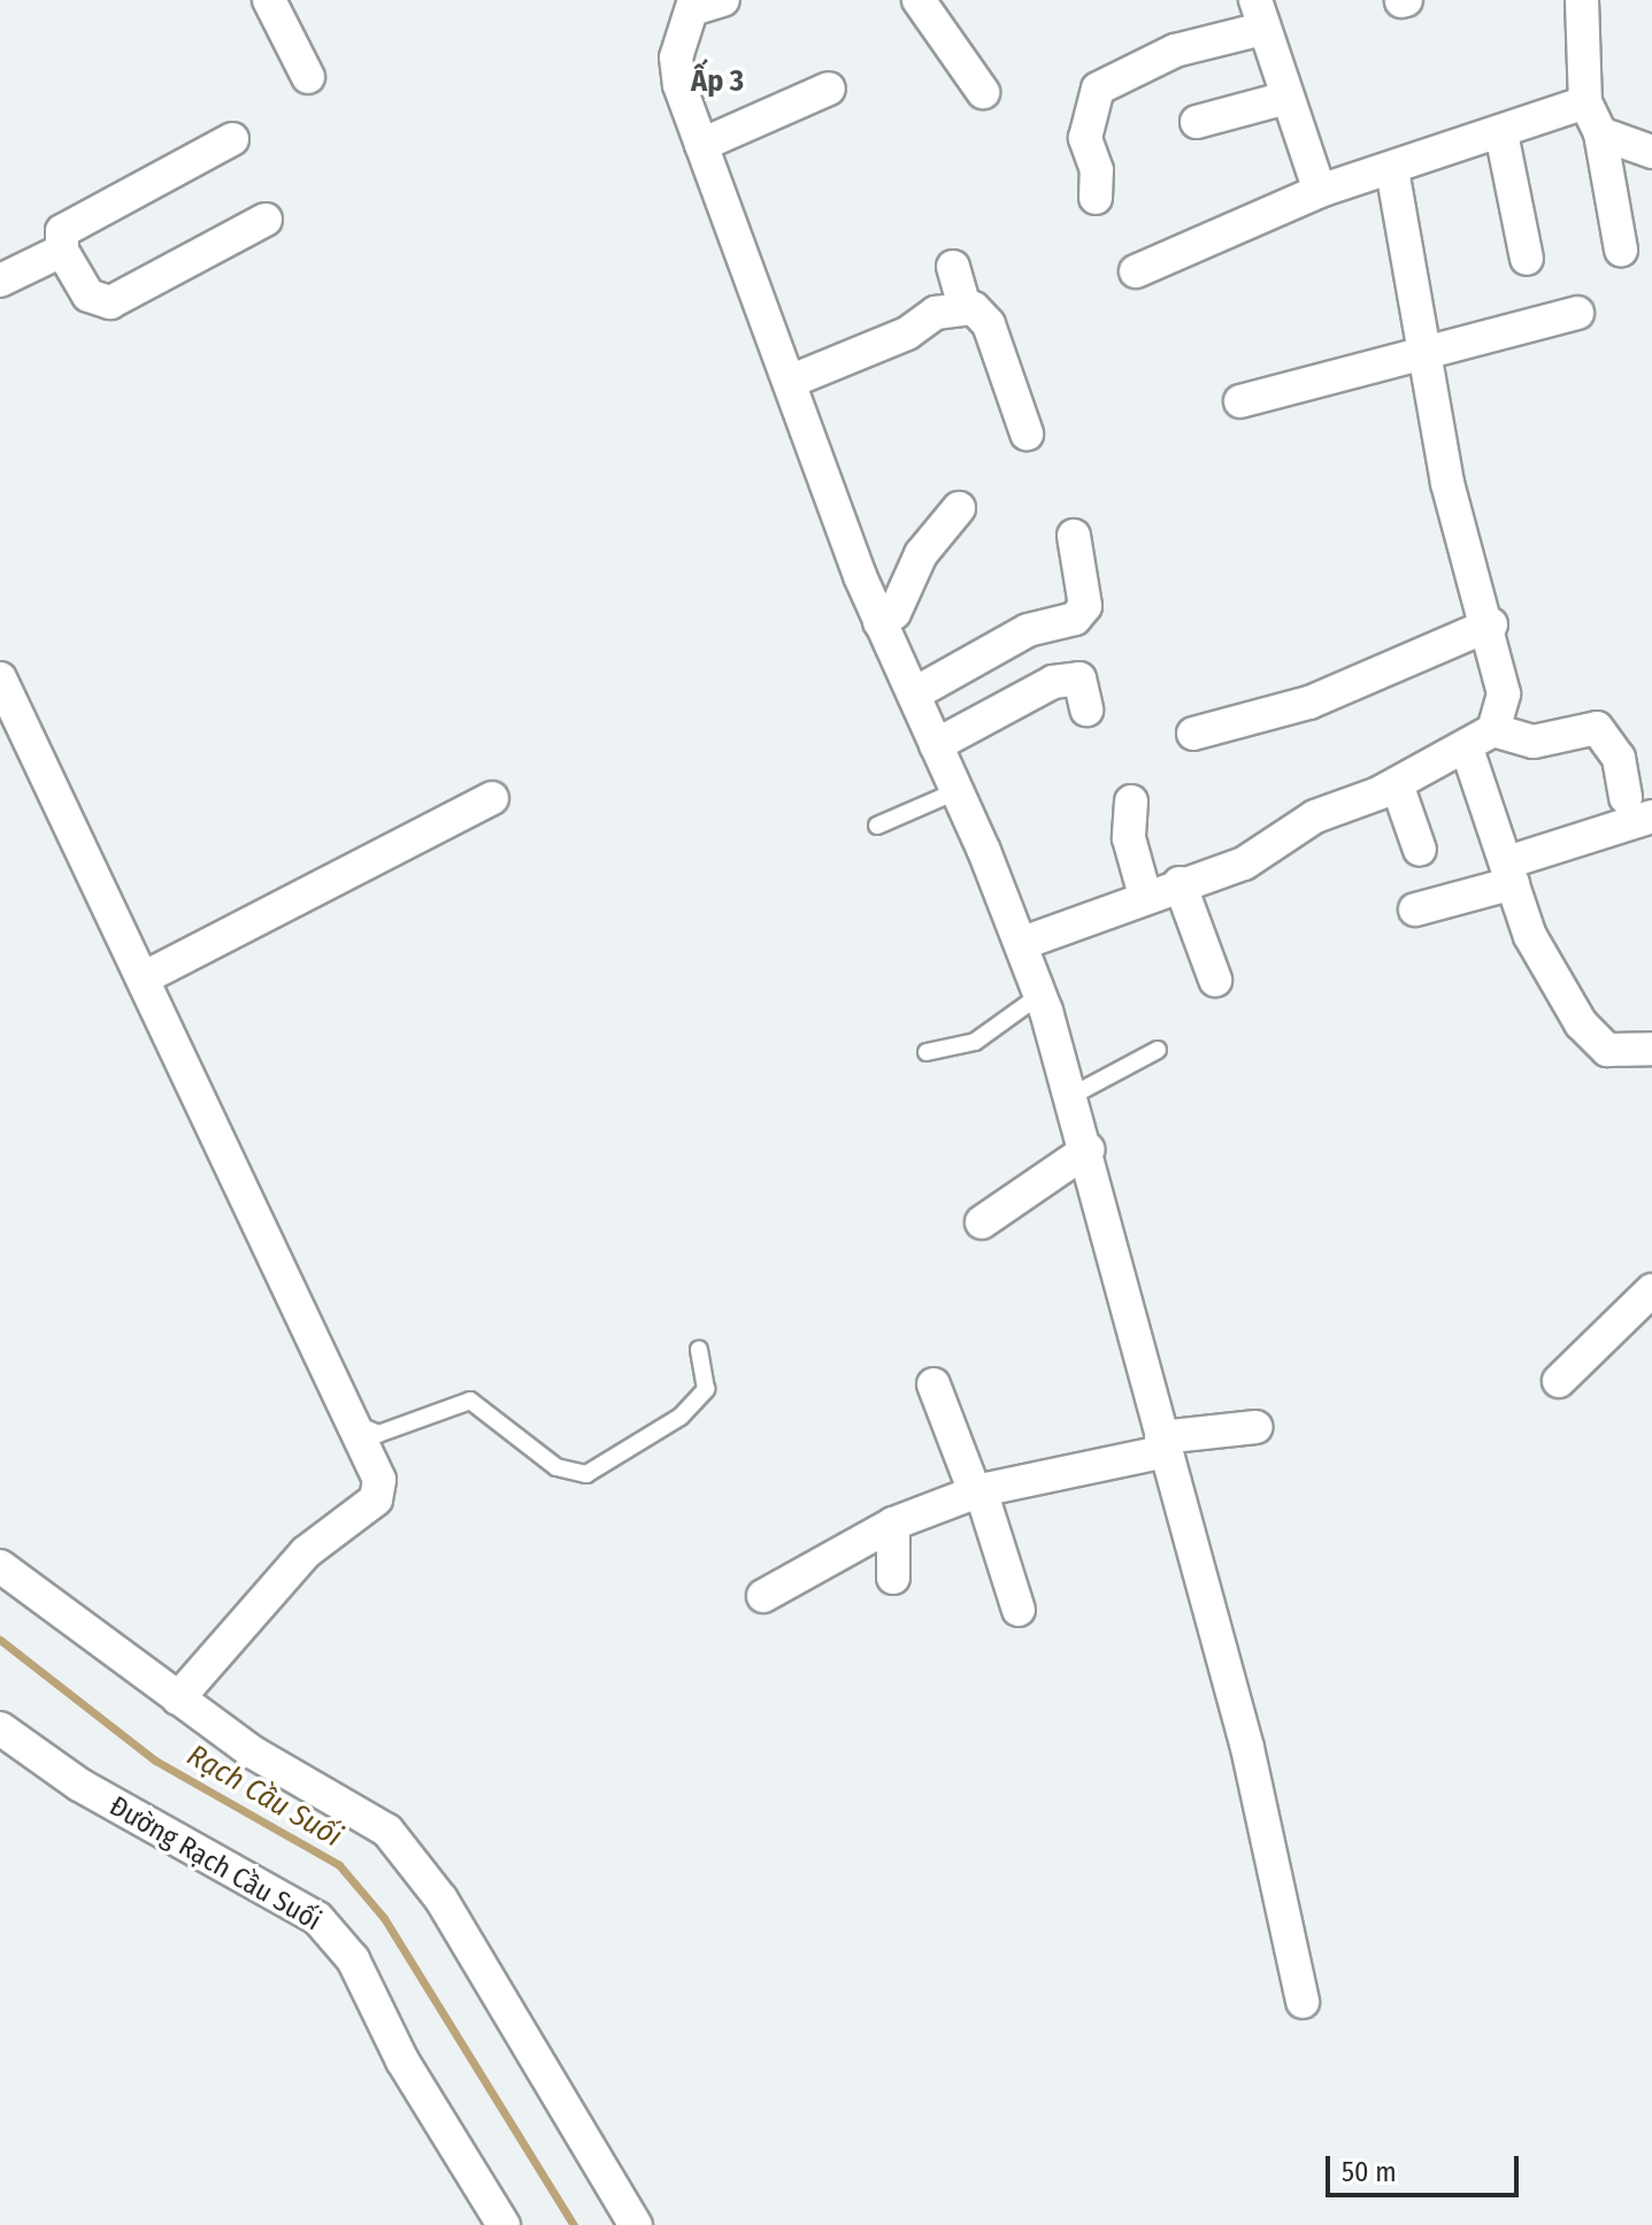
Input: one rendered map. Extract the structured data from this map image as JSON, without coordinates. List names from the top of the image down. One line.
{"streets":{"street":["Đường Rạch Cầu Suối"]},"districts":["Ấp 3"],"water":["Rạch Cầu Suối"],"scale_bar":"50 m"}
